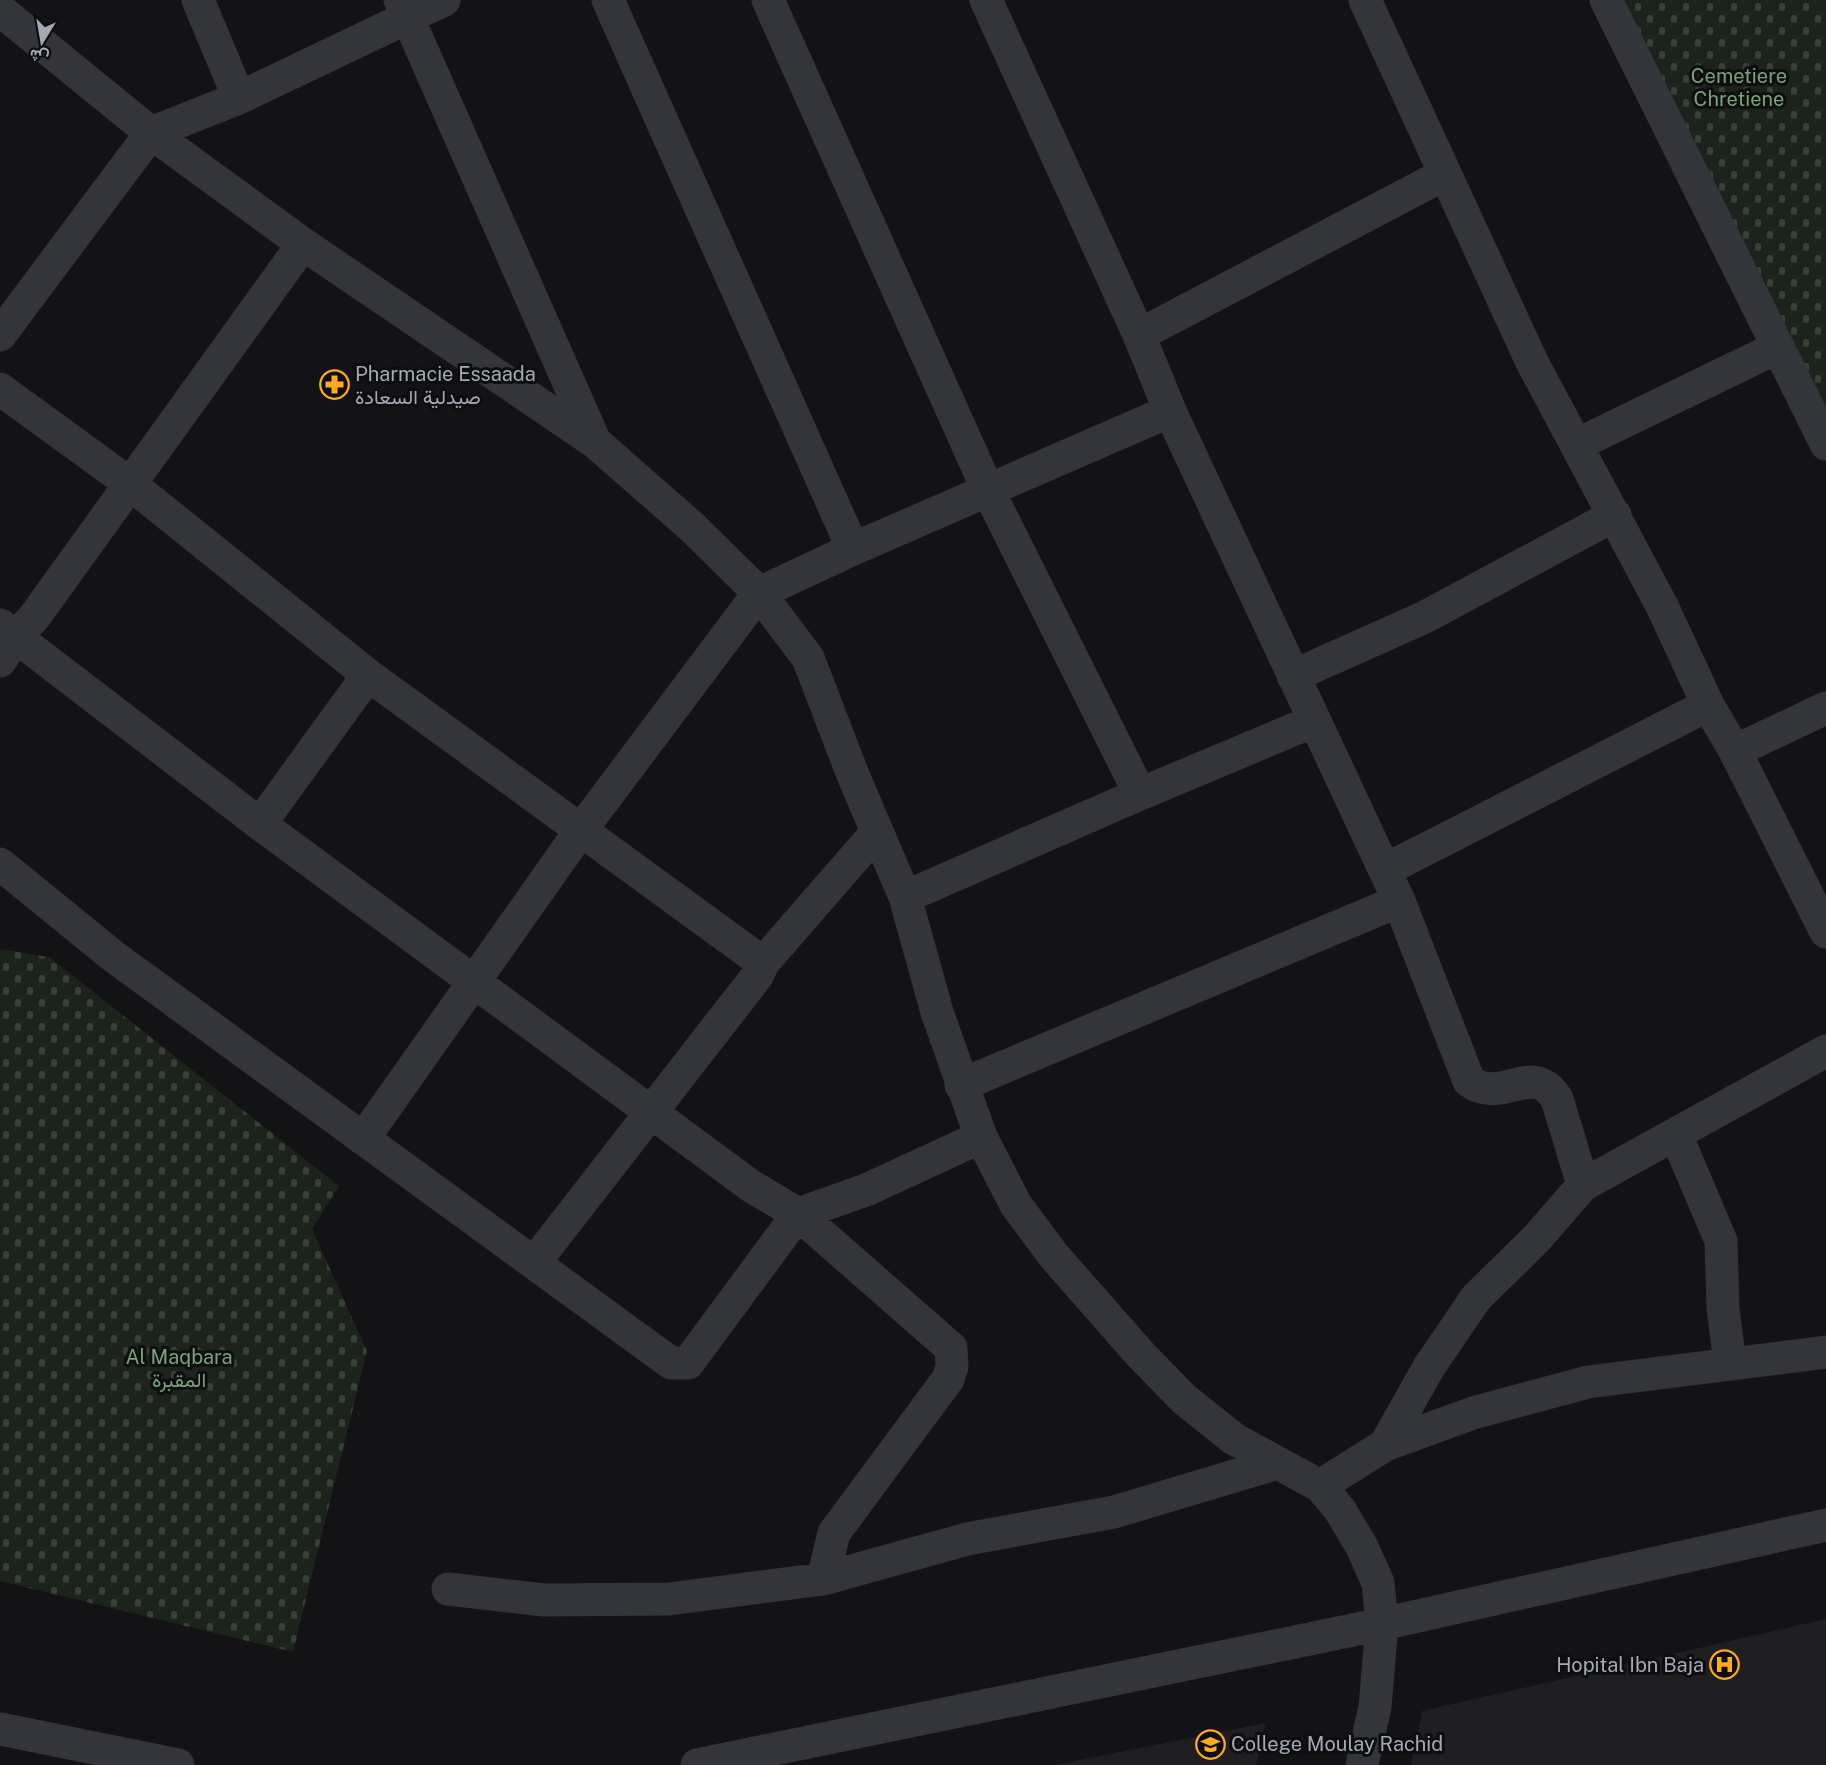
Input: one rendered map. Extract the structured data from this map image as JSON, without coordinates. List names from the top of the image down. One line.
{"parks":["Cemetiere Chretiene","Al Maqbara المقبرة"],"places":{"pharmacy":["Pharmacie Essaada صيدلية السعادة"],"hospital":["Hopital Ibn Baja"],"school or university":["College Moulay Rachid"]},"north":"bottom"}
